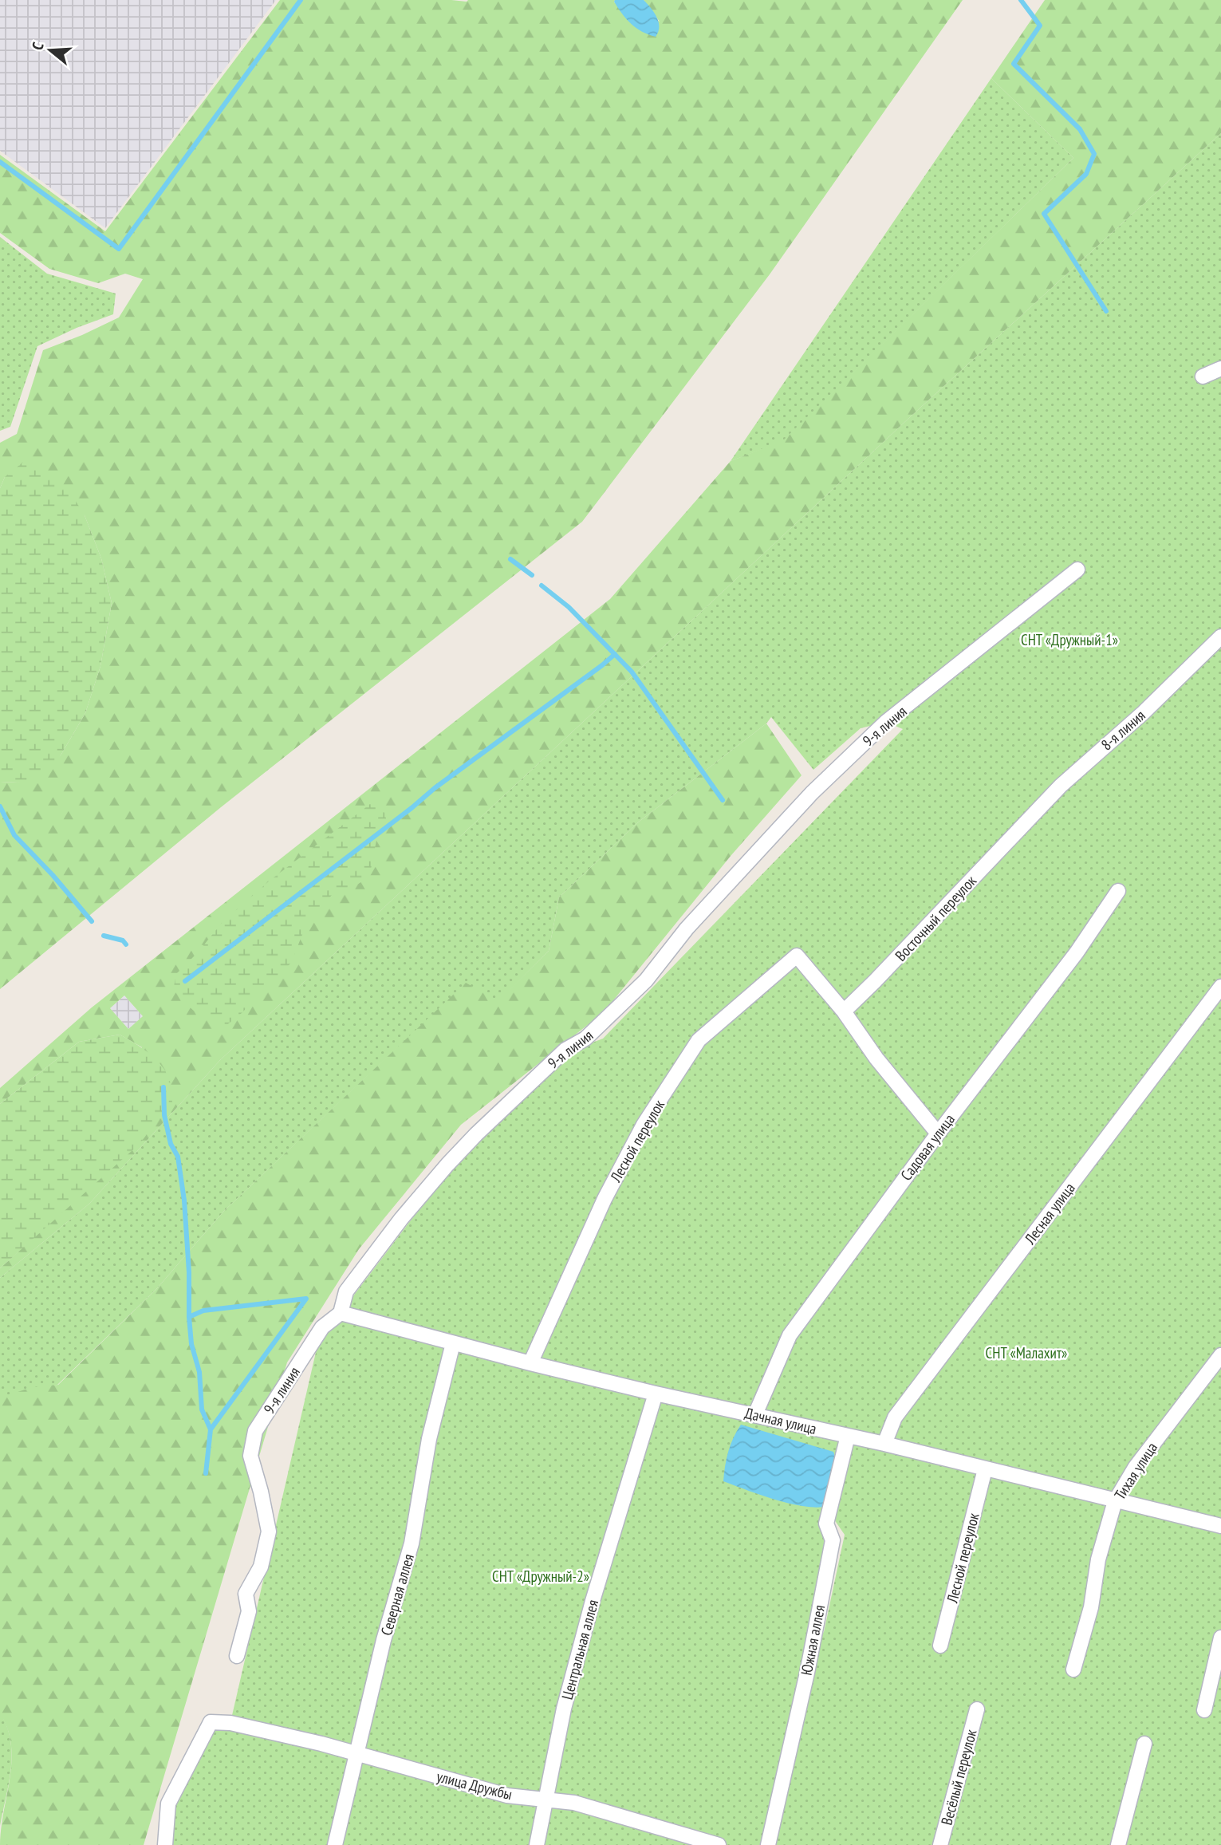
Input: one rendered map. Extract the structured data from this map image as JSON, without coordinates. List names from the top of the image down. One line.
{"streets":{"street":["9-я линия","8-я линия","Восточный переулок","Лесной переулок","Садовая улица","Лесная улица","Дачная улица","Тихая улица","Северная аллея","Южная аллея","Центральная аллея","Весёлый переулок","улица Дружбы"]},"crossings":[["9-я линия","Дачная улица"],["8-я линия","Восточный переулок"],["Восточный переулок","Лесной переулок"],["Лесной переулок","Дачная улица"],["Садовая улица","Дачная улица"],["Лесная улица","Дачная улица"],["Дачная улица","Тихая улица"],["Дачная улица","Северная аллея"],["Дачная улица","Южная аллея"],["Дачная улица","Центральная аллея"],["Северная аллея","улица Дружбы"],["Центральная аллея","улица Дружбы"]],"parks":["СНТ «Дружный-1»","СНТ «Малахит»","СНТ «Дружный-2»"],"north":"left"}
